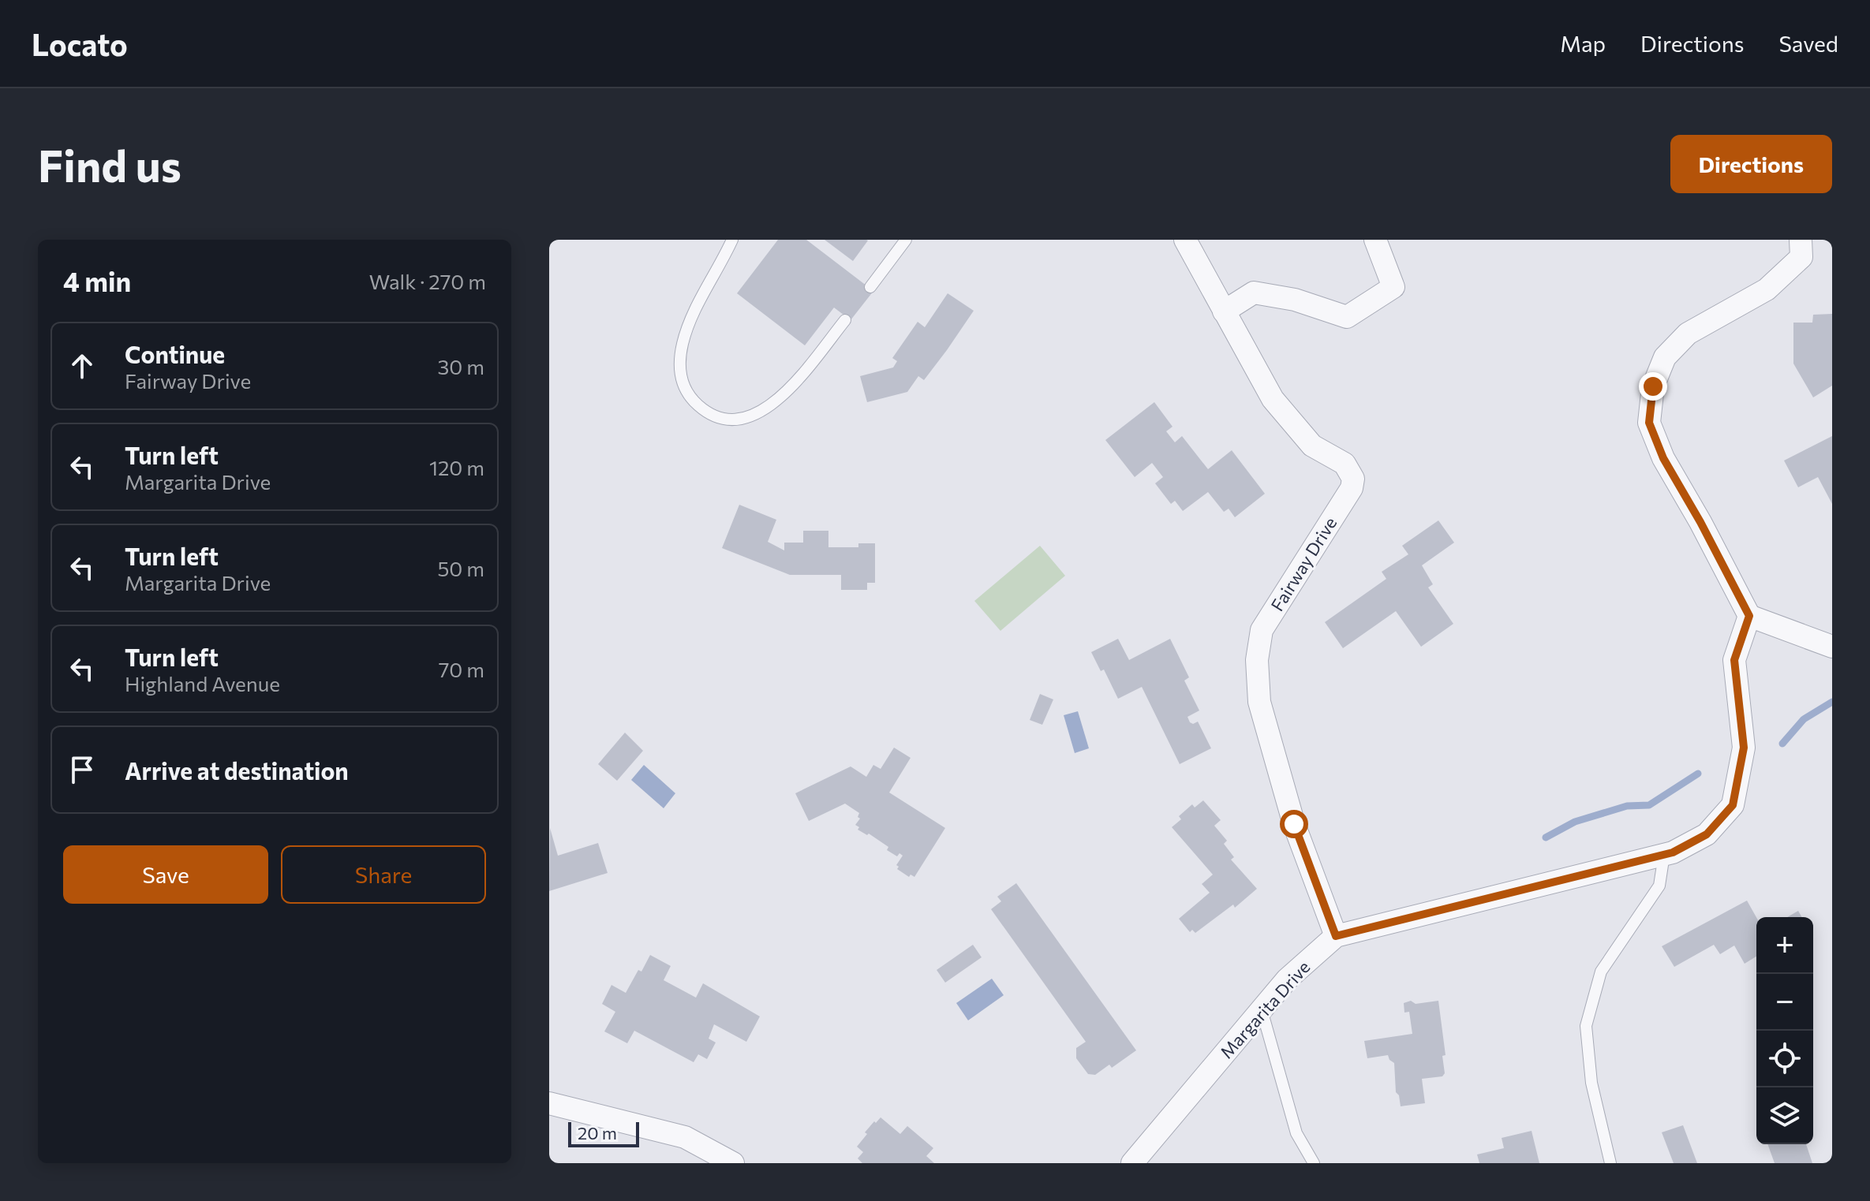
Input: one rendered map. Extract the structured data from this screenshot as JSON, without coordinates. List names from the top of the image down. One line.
{"streets":{"street":["Fairway Drive","Margarita Drive"]},"crossings":[["Fairway Drive","Margarita Drive"]],"scale_bar":"20 m","page":{"header":"Locato","nav":["Map","Directions","Saved"],"buttons":["Directions",["Save","Share"]],"title":"Find us","heading":["4 min","Walk · 270 m"],"list":[["Continue","Fairway Drive","30 m"],["Turn left","Margarita Drive","120 m"],["Turn left","Margarita Drive","50 m"],["Turn left","Highland Avenue","70 m"],"Arrive at destination"],"map_buttons":["+","−"],"scale":"20 m"}}
